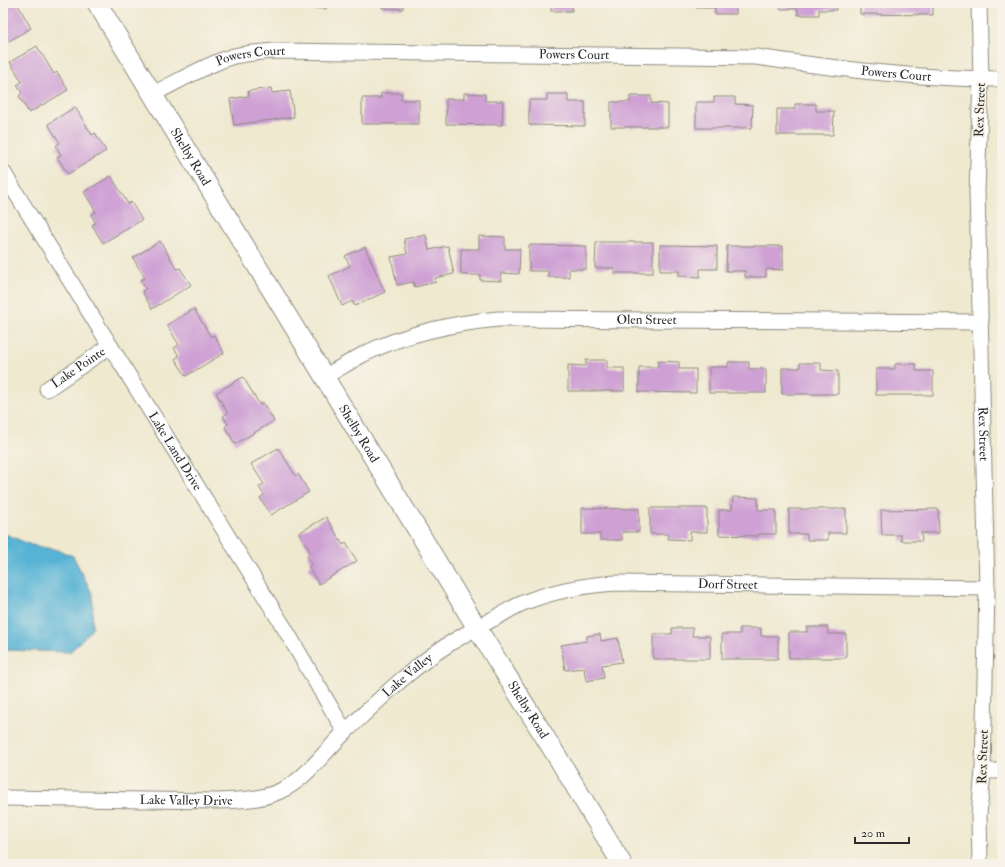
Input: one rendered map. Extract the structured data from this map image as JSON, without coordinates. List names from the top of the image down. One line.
{"streets":{"street":["Powers Court","Rex Street","Shelby Road","Olen Street","Lake Pointe","Lake Land Drive","Dorf Street","Lake Valley","Lake Valley Drive"]},"crossings":[["Powers Court","Rex Street"],["Powers Court","Shelby Road"],["Rex Street","Olen Street"],["Rex Street","Dorf Street"],["Shelby Road","Olen Street"],["Shelby Road","Dorf Street"],["Shelby Road","Lake Valley"],["Lake Pointe","Lake Land Drive"],["Lake Land Drive","Lake Valley"],["Lake Land Drive","Lake Valley Drive"],["Dorf Street","Lake Valley"],["Lake Valley","Lake Valley Drive"]],"scale_bar":"20 m"}
